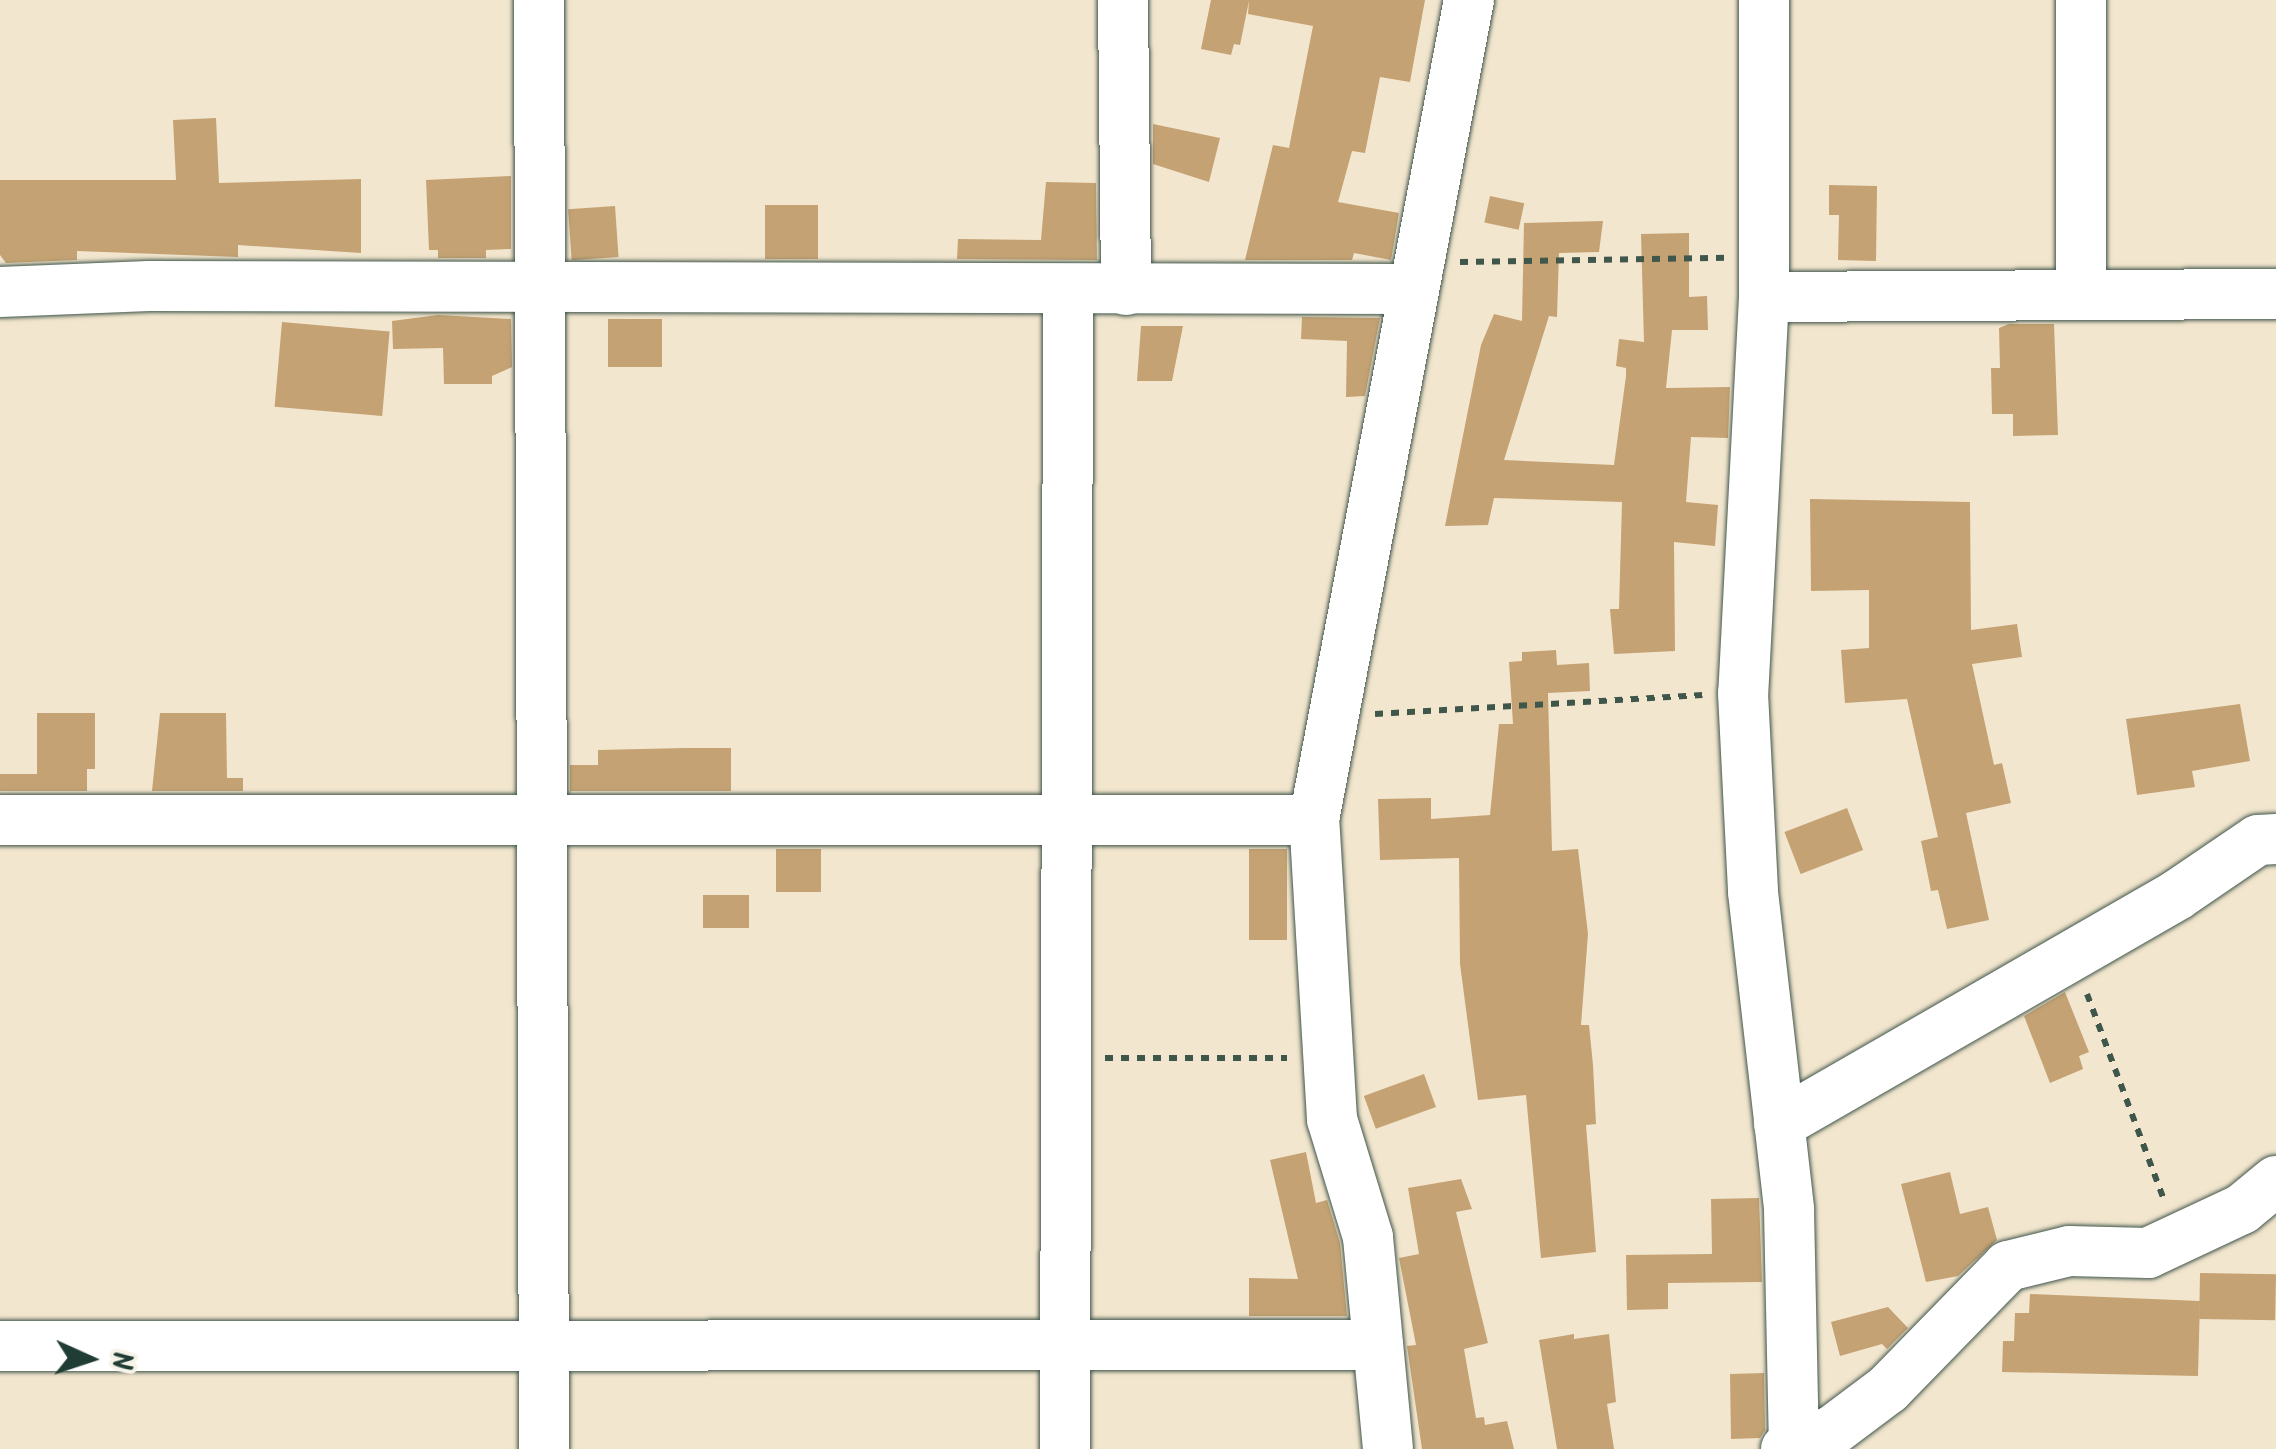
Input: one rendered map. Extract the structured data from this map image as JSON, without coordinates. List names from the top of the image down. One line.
{"north":"right"}
